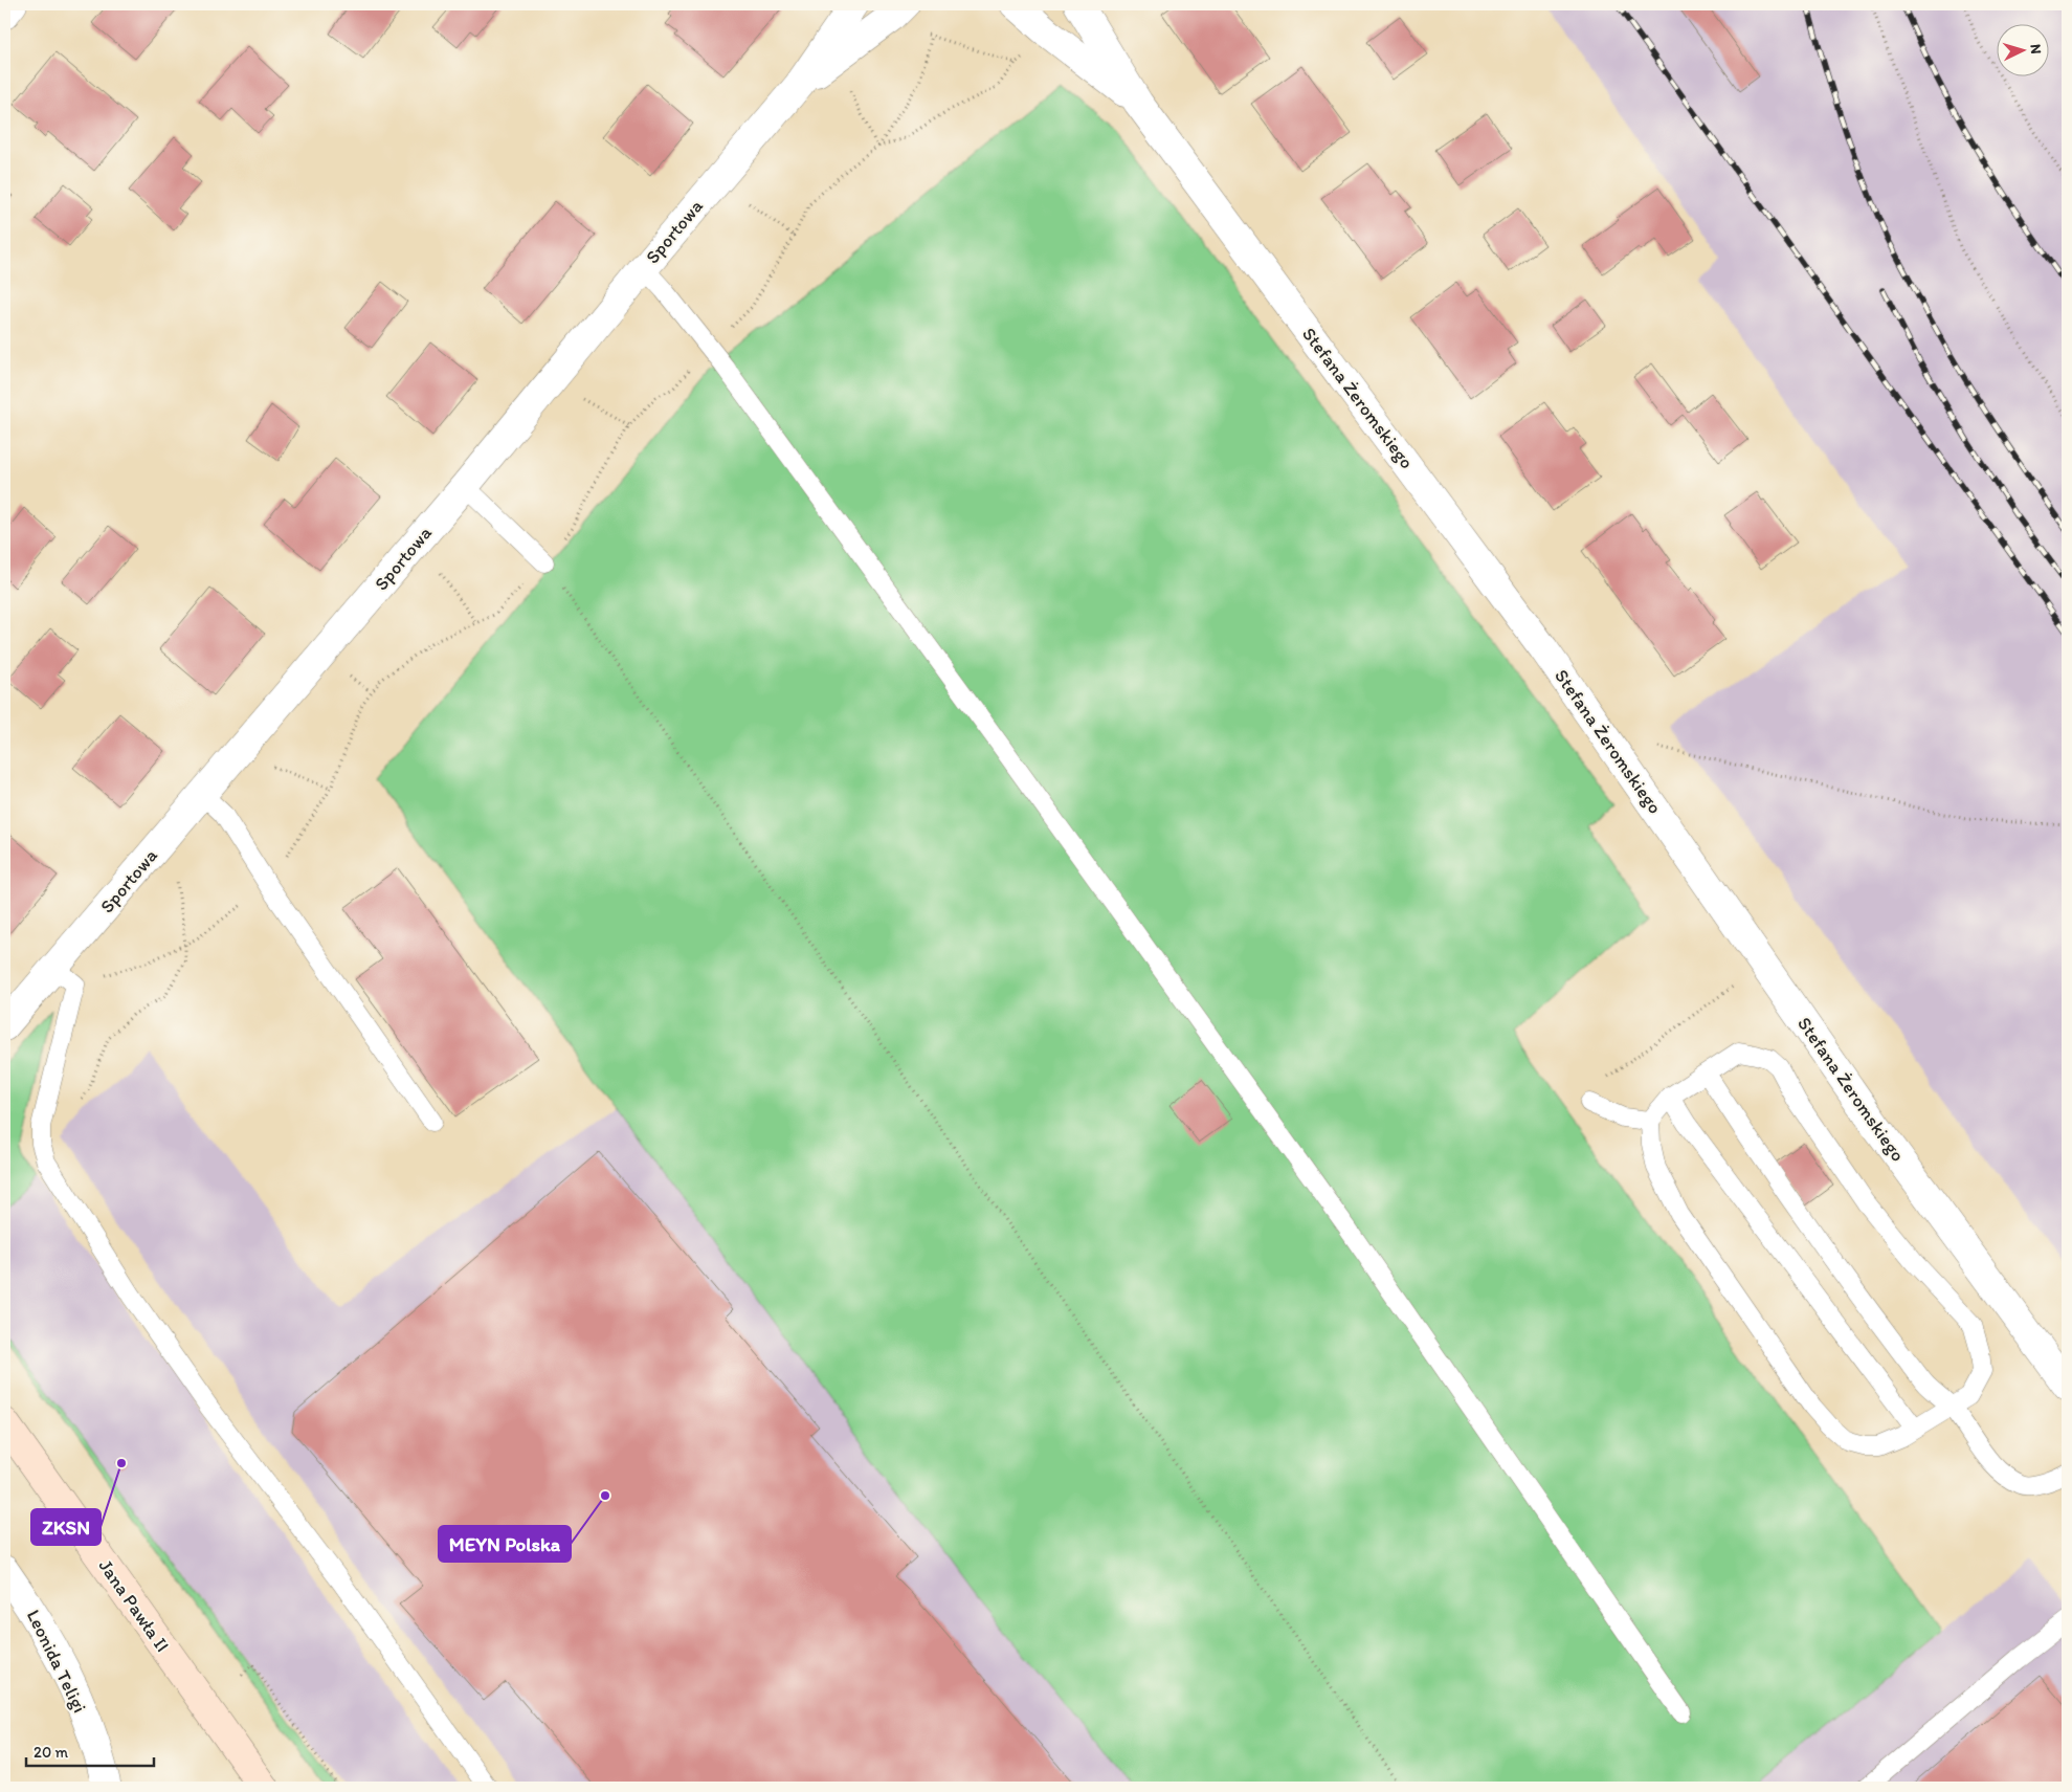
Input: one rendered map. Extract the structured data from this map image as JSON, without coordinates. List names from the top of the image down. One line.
{"streets":{"main road":["Jana Pawła II"],"street":["Sportowa","Stefana Żeromskiego","Leonida Teligi"]},"places":["ZKSN","MEYN Polska"],"scale_bar":"20 m","north":"right"}
